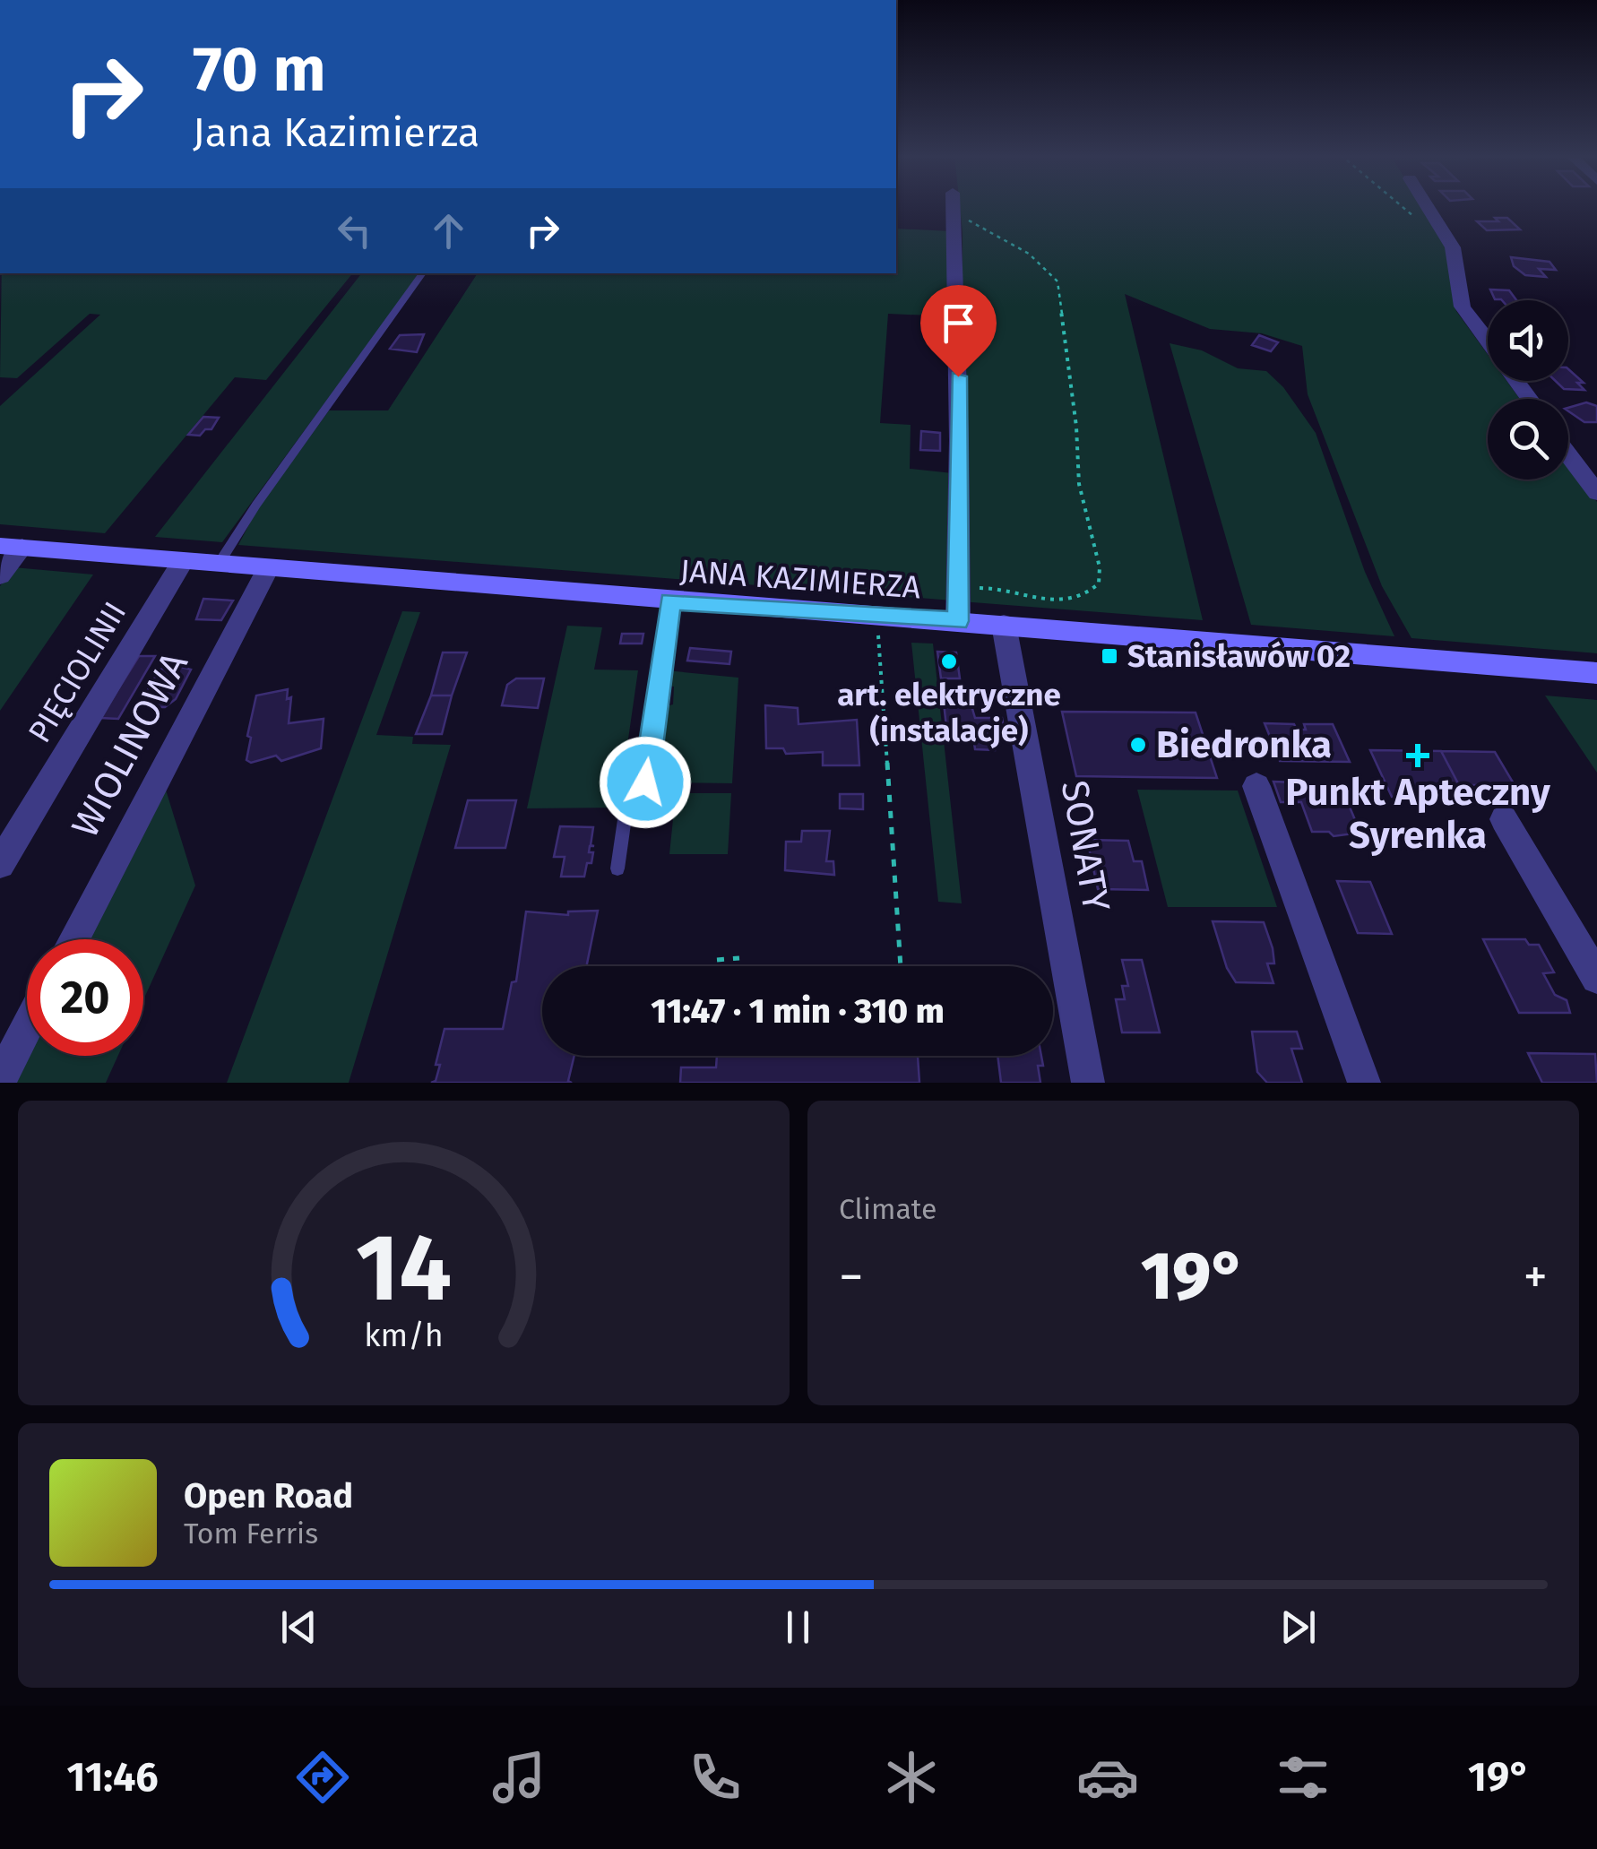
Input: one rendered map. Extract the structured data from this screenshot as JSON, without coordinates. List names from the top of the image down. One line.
{"streets":{"main road":["JANA KAZIMIERZA"],"street":["PIĘCIOLINII","WIOLINOWA","SONATY"]},"crossings":[["JANA KAZIMIERZA","PIĘCIOLINII"],["JANA KAZIMIERZA","WIOLINOWA"],["JANA KAZIMIERZA","SONATY"]],"places":{"transit":["Stanisławów 02"],"other":["art. elektryczne (instalacje)","Biedronka"],"health":["Punkt Apteczny Syrenka"]},"page":{"turn":["70 m","Jana Kazimierza"],"limit":"20","trip":"11:47 · 1 min · 310 m","tile":"Climate","heat":["−","19°","+"],"song":["Open Road","Tom Ferris"],"tabs":["11:46","19°"],"gauge":["14","km/h"]}}
